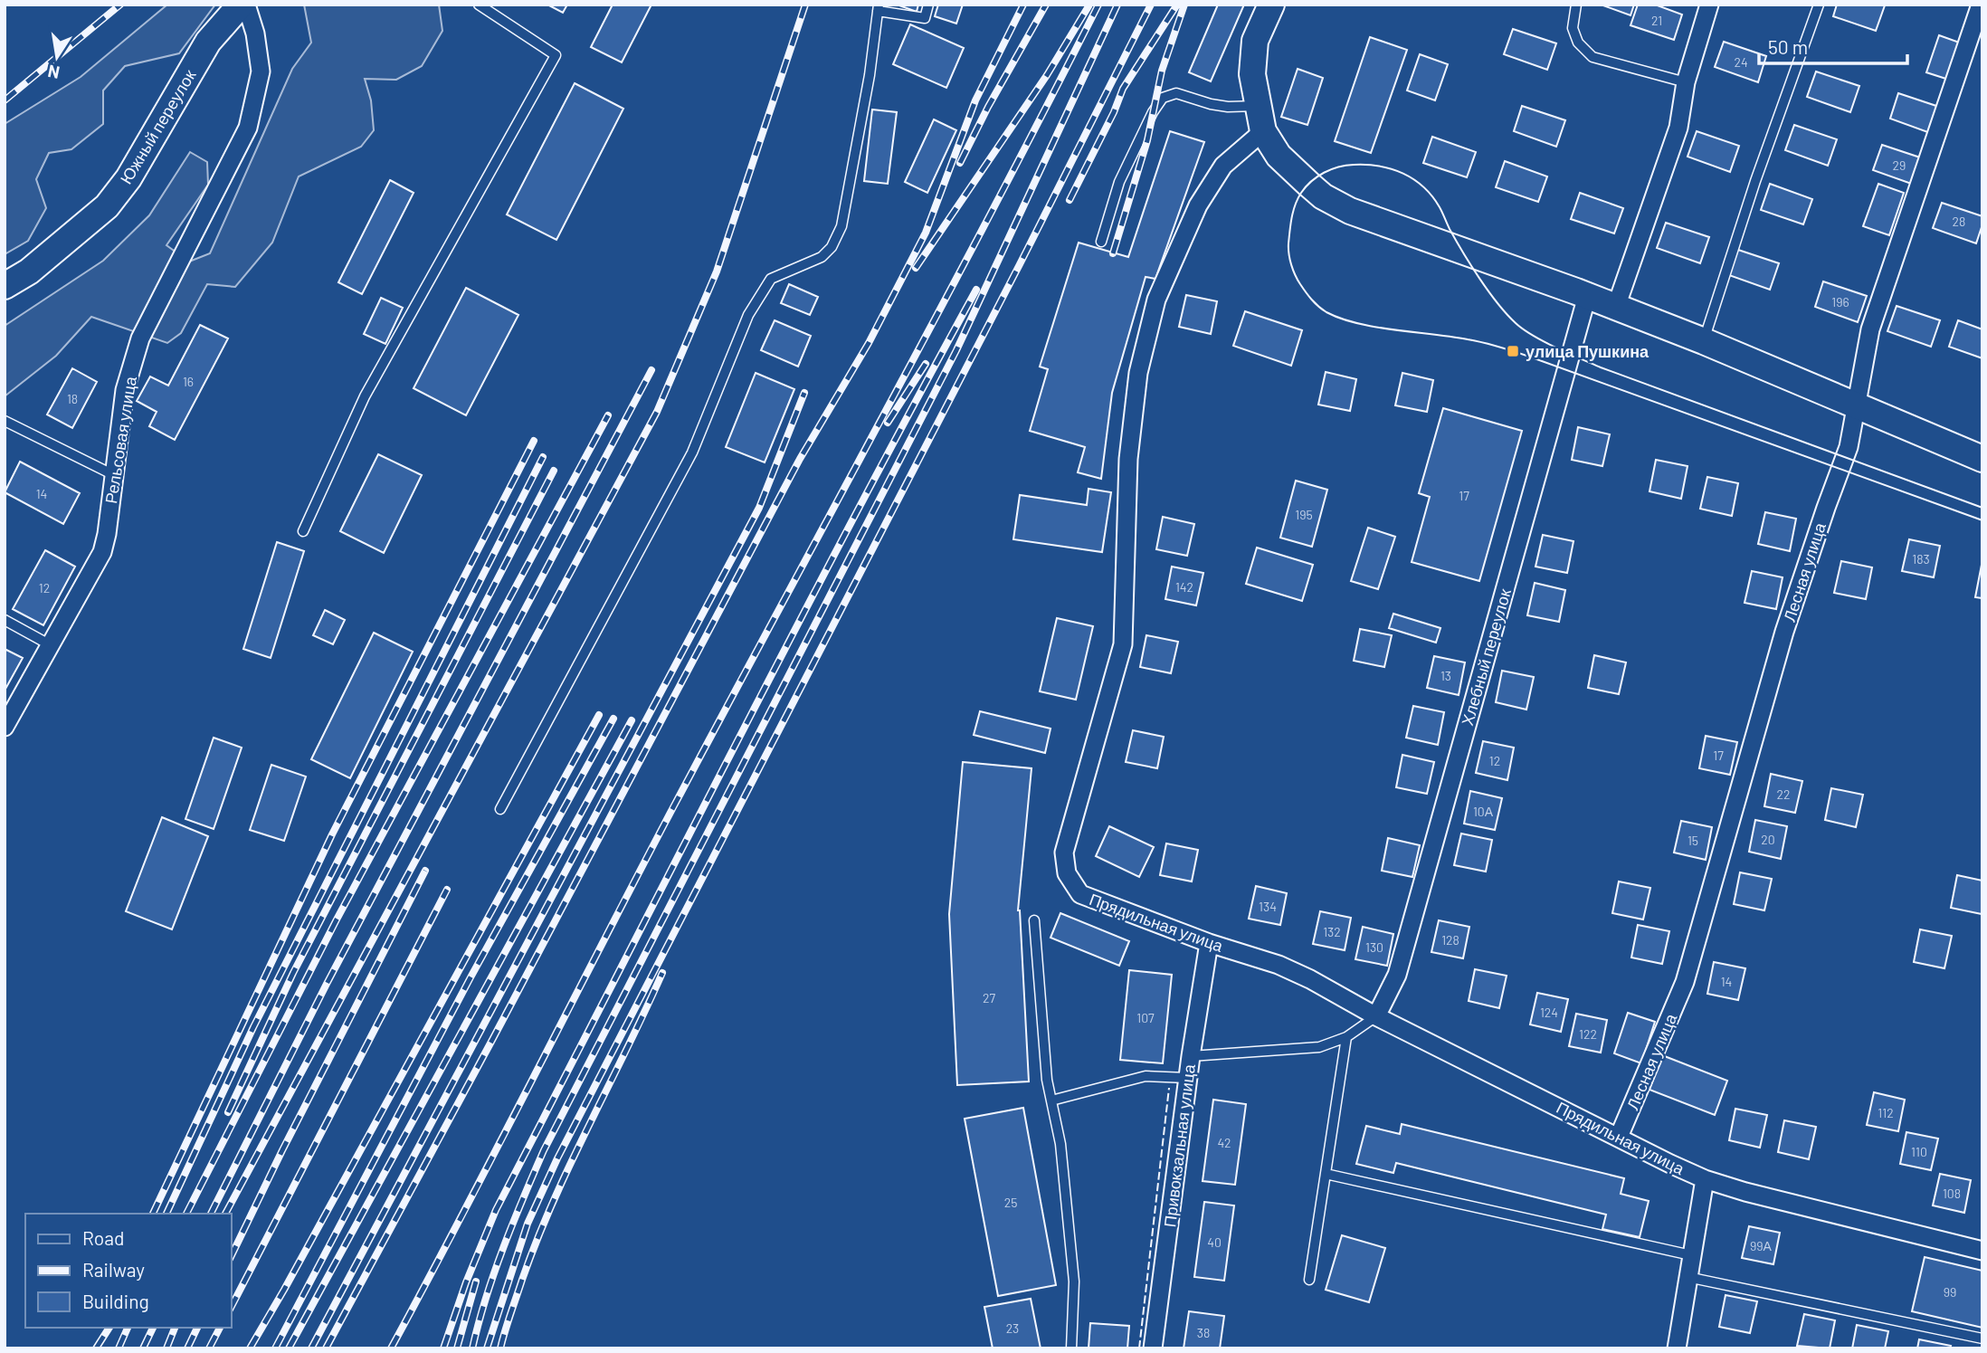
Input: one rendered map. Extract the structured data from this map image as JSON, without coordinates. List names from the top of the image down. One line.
{"streets":{"street":["Южный переулок","Рельсовая улица","Лесная улица","Хлебный переулок","Прядильная улица","Привокзальная улица"]},"crossings":[["Лесная улица","Прядильная улица"],["Хлебный переулок","Прядильная улица"],["Прядильная улица","Привокзальная улица"]],"places":{"transit":["улица Пушкина"]},"house_numbers":["21","24","29","28","196","16","18","14","17","195","183","142","12","13","17","12","22","10А","20","15","134","132","128","130","14","27","124","107","122","112","42","110","108","25","40","99А","99","23","38"],"legend":["Road","Railway","Building"],"scale_bar":"50 m","north":"bottom"}
